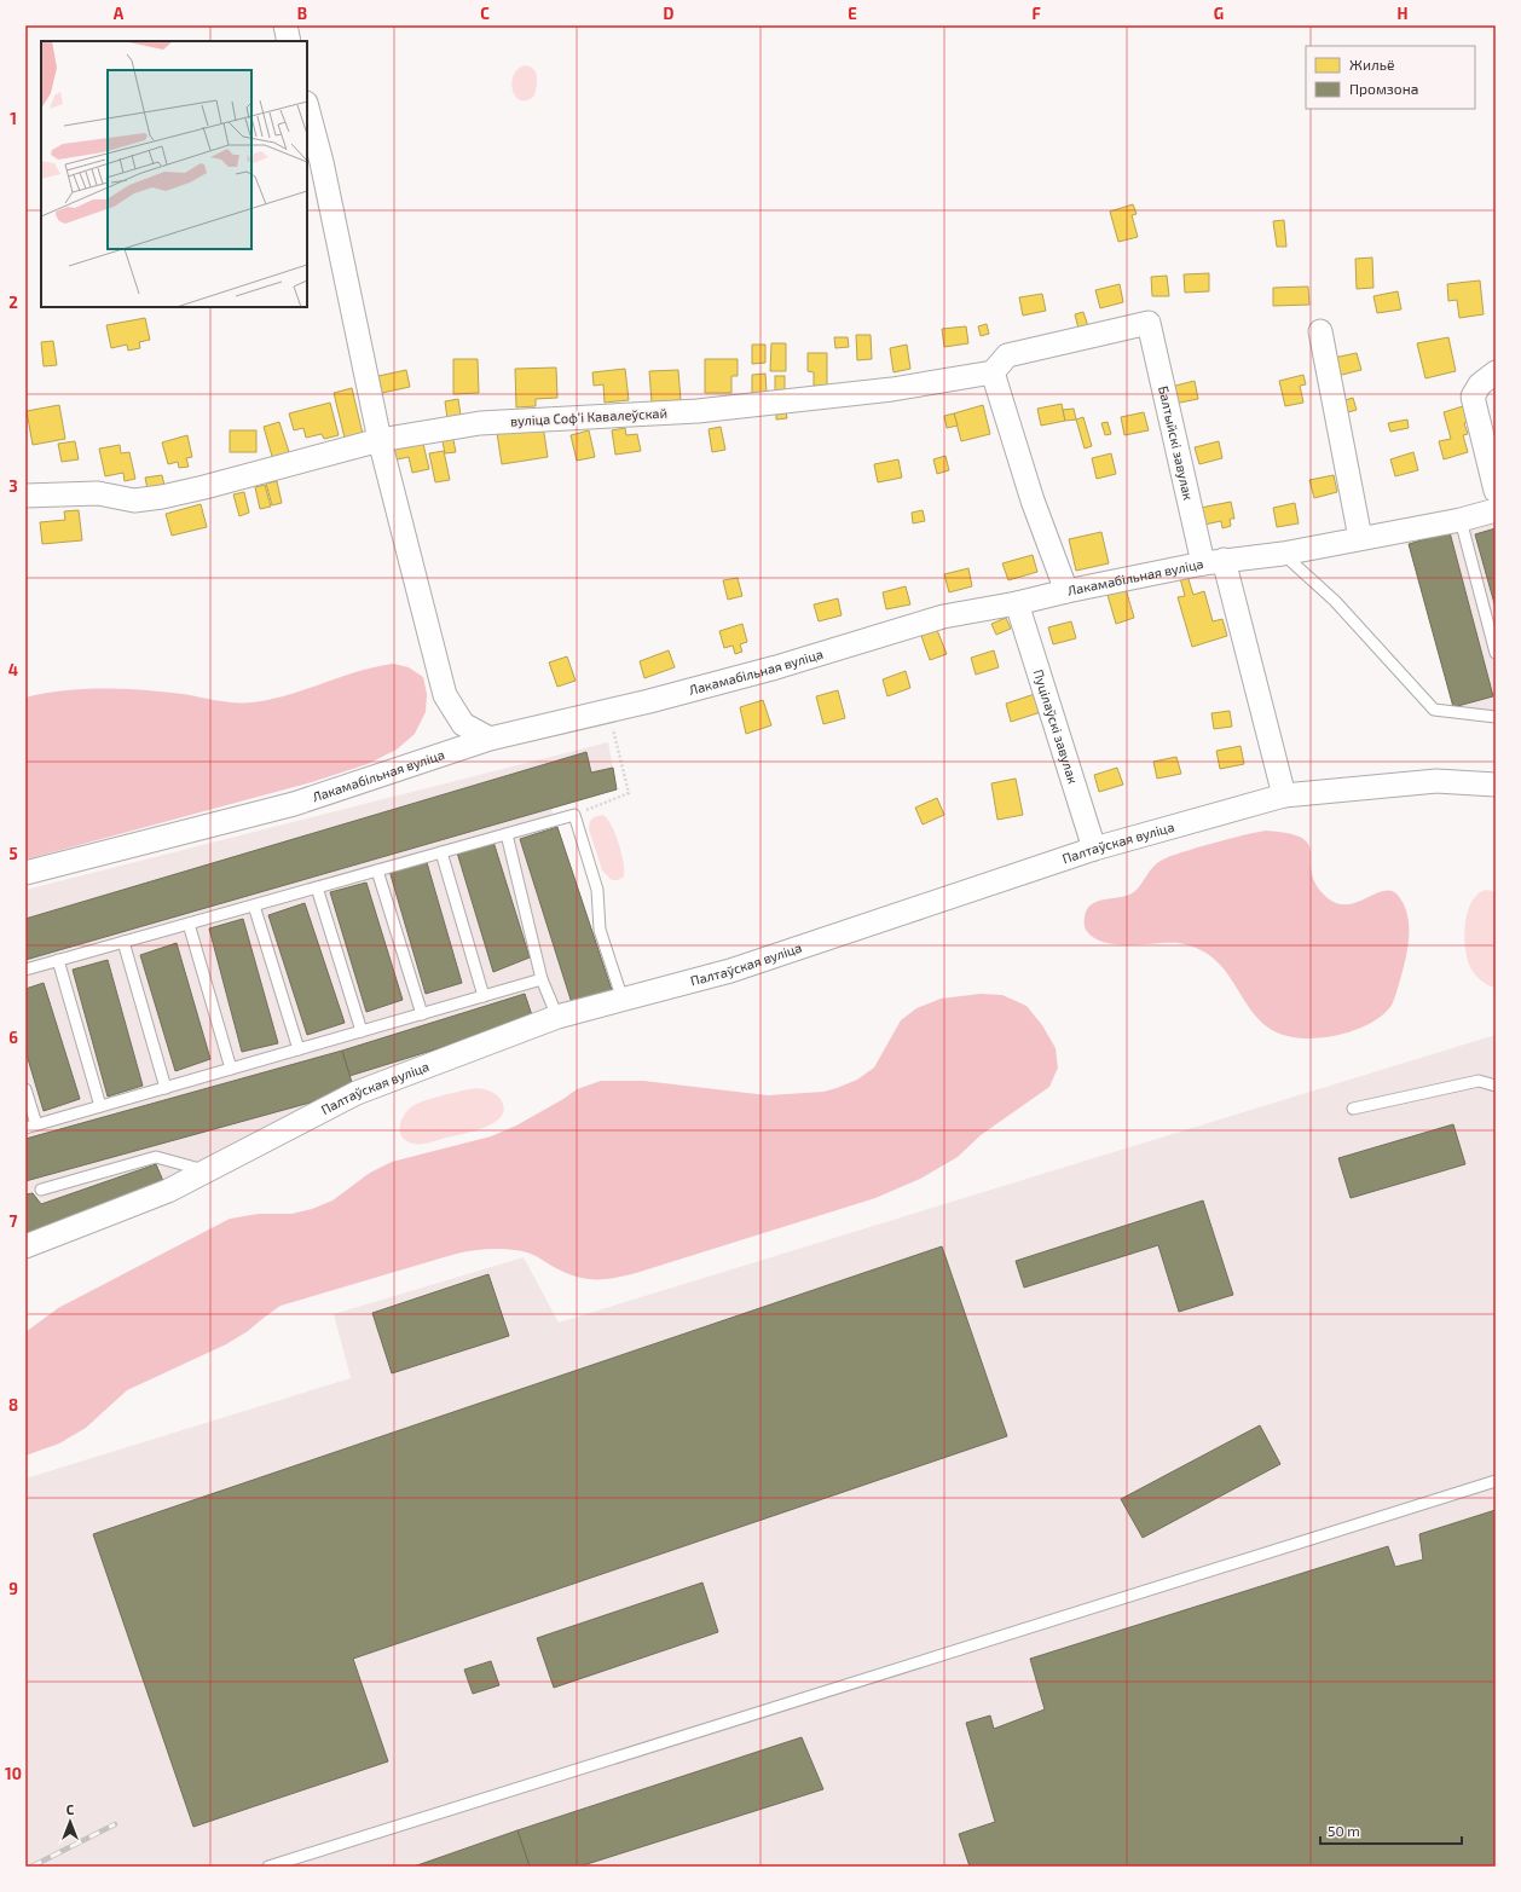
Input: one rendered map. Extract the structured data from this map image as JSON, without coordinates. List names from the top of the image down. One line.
{"streets":{"street":["вуліца Софʼі Кавалеўскай","Балтыйскі завулак","Лакамабільная вуліца","Пуцілаўскі завулак","Палтаўская вуліца"]},"crossings":[["вуліца Софʼі Кавалеўскай","Балтыйскі завулак"],["Балтыйскі завулак","Лакамабільная вуліца"],["Балтыйскі завулак","Палтаўская вуліца"],["Лакамабільная вуліца","Пуцілаўскі завулак"],["Пуцілаўскі завулак","Палтаўская вуліца"]],"legend":["Жильё","Промзона"],"scale_bar":"50 m","north":"top","grid":{"columns":["A","B","C","D","E","F","G","H"],"rows":["1","2","3","4","5","6","7","8","9","10"]}}
